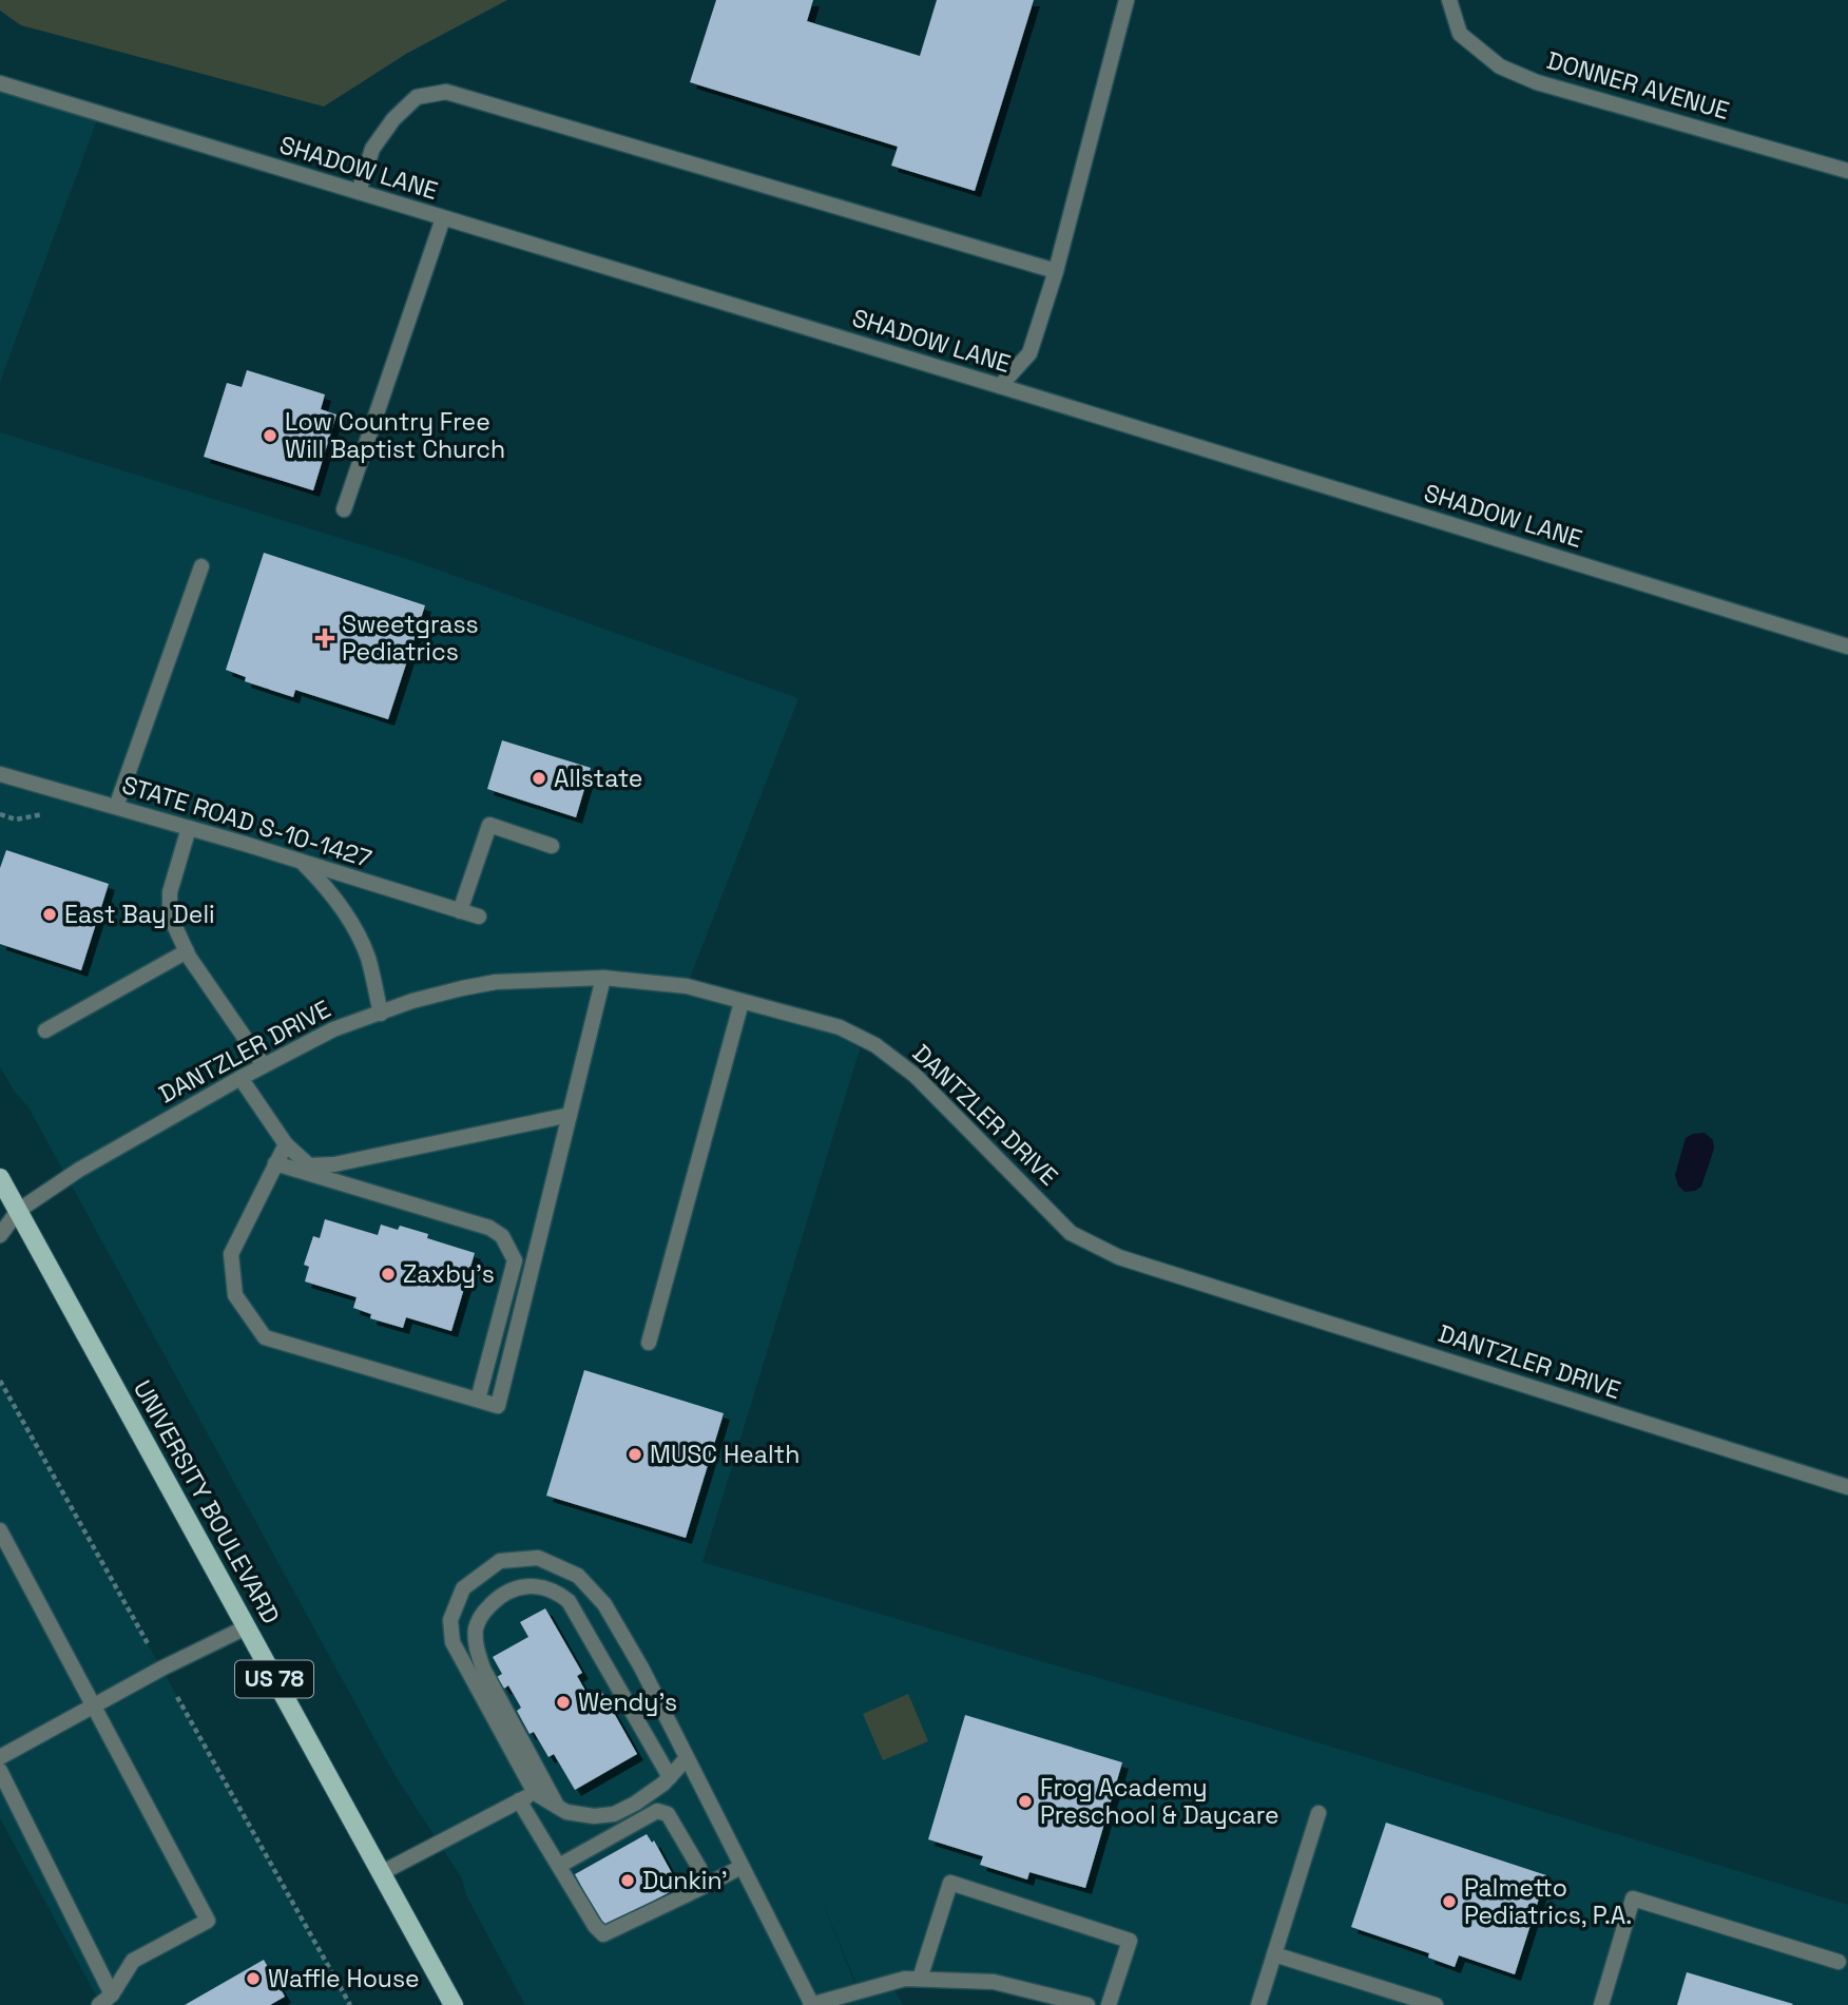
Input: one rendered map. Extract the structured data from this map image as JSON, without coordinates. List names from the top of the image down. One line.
{"streets":{"main road":["UNIVERSITY BOULEVARD","US 78"],"street":["DONNER AVENUE","SHADOW LANE","STATE ROAD S-10-1427","DANTZLER DRIVE"]},"crossings":[["DANTZLER DRIVE","UNIVERSITY BOULEVARD"]],"places":{"other":["Low Country Free Will Baptist Church","Allstate","East Bay Deli","Zaxby's","MUSC Health","Wendy's","Frog Academy Preschool & Daycare","Dunkin'","Palmetto Pediatrics, P.A.","Waffle House"],"health":["Sweetgrass Pediatrics"]}}
